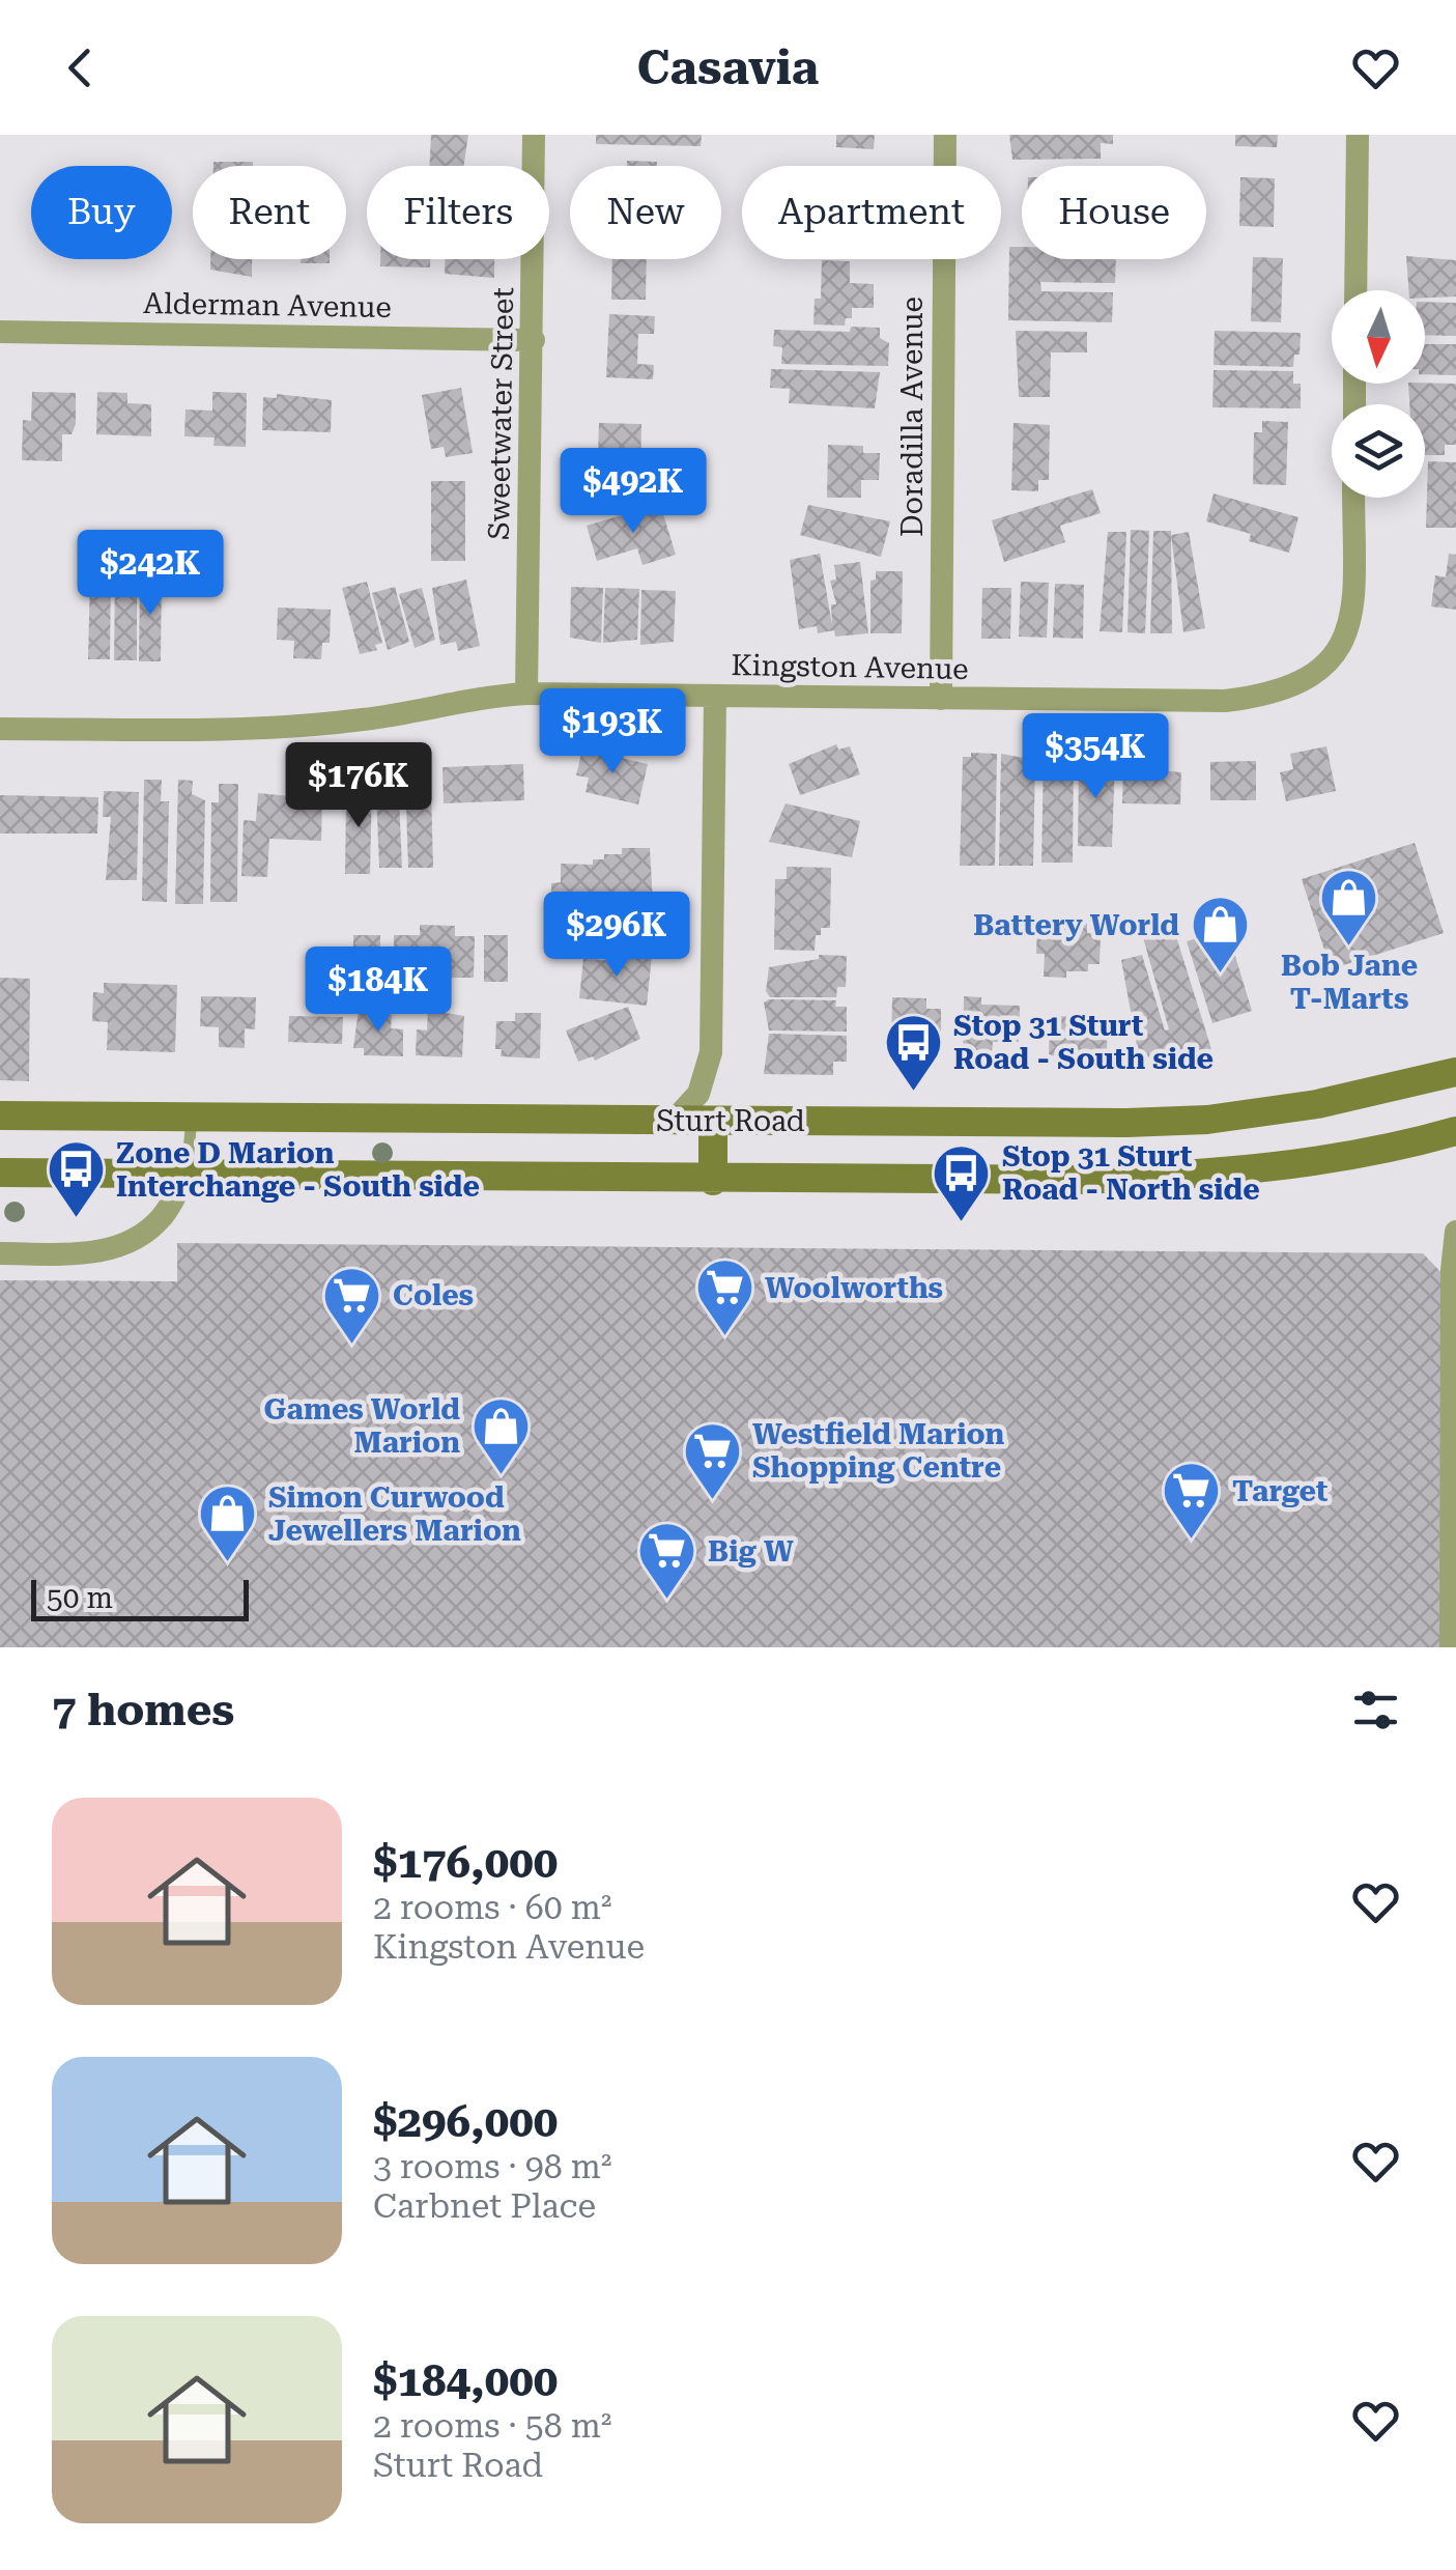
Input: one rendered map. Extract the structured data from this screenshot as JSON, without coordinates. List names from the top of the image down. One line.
{"streets":{"main road":["Sturt Road"],"street":["Alderman Avenue","Sweetwater Street","Doradilla Avenue","Kingston Avenue"]},"crossings":[["Alderman Avenue","Sweetwater Street"],["Sweetwater Street","Kingston Avenue"],["Doradilla Avenue","Kingston Avenue"]],"places":{"shop":["Bob Jane T-Marts","Battery World","Games World Marion","Simon Curwood Jewellers Marion"],"bus stop":["Stop 31 Sturt Road - South side","Zone D Marion Interchange - South side","Stop 31 Sturt Road - North side"],"supermarket":["Woolworths","Coles","Westfield Marion Shopping Centre","Target","Big W"]},"scale_bar":"50 m","north":"bottom","page":{"header":"Casavia","chip":["Buy","Rent","Filters","New","Apartment","House"],"price":["$492K","$242K","$193K","$354K","$176K","$296K","$184K"],"scale":"50 m","heading":"7 homes","list":[{"name":"$176,000","note":"2 rooms · 60 m² · Kingston Avenue"},{"name":"$296,000","note":"3 rooms · 98 m² · Carbnet Place"},{"name":"$184,000","note":"2 rooms · 58 m² · Sturt Road"}]}}
